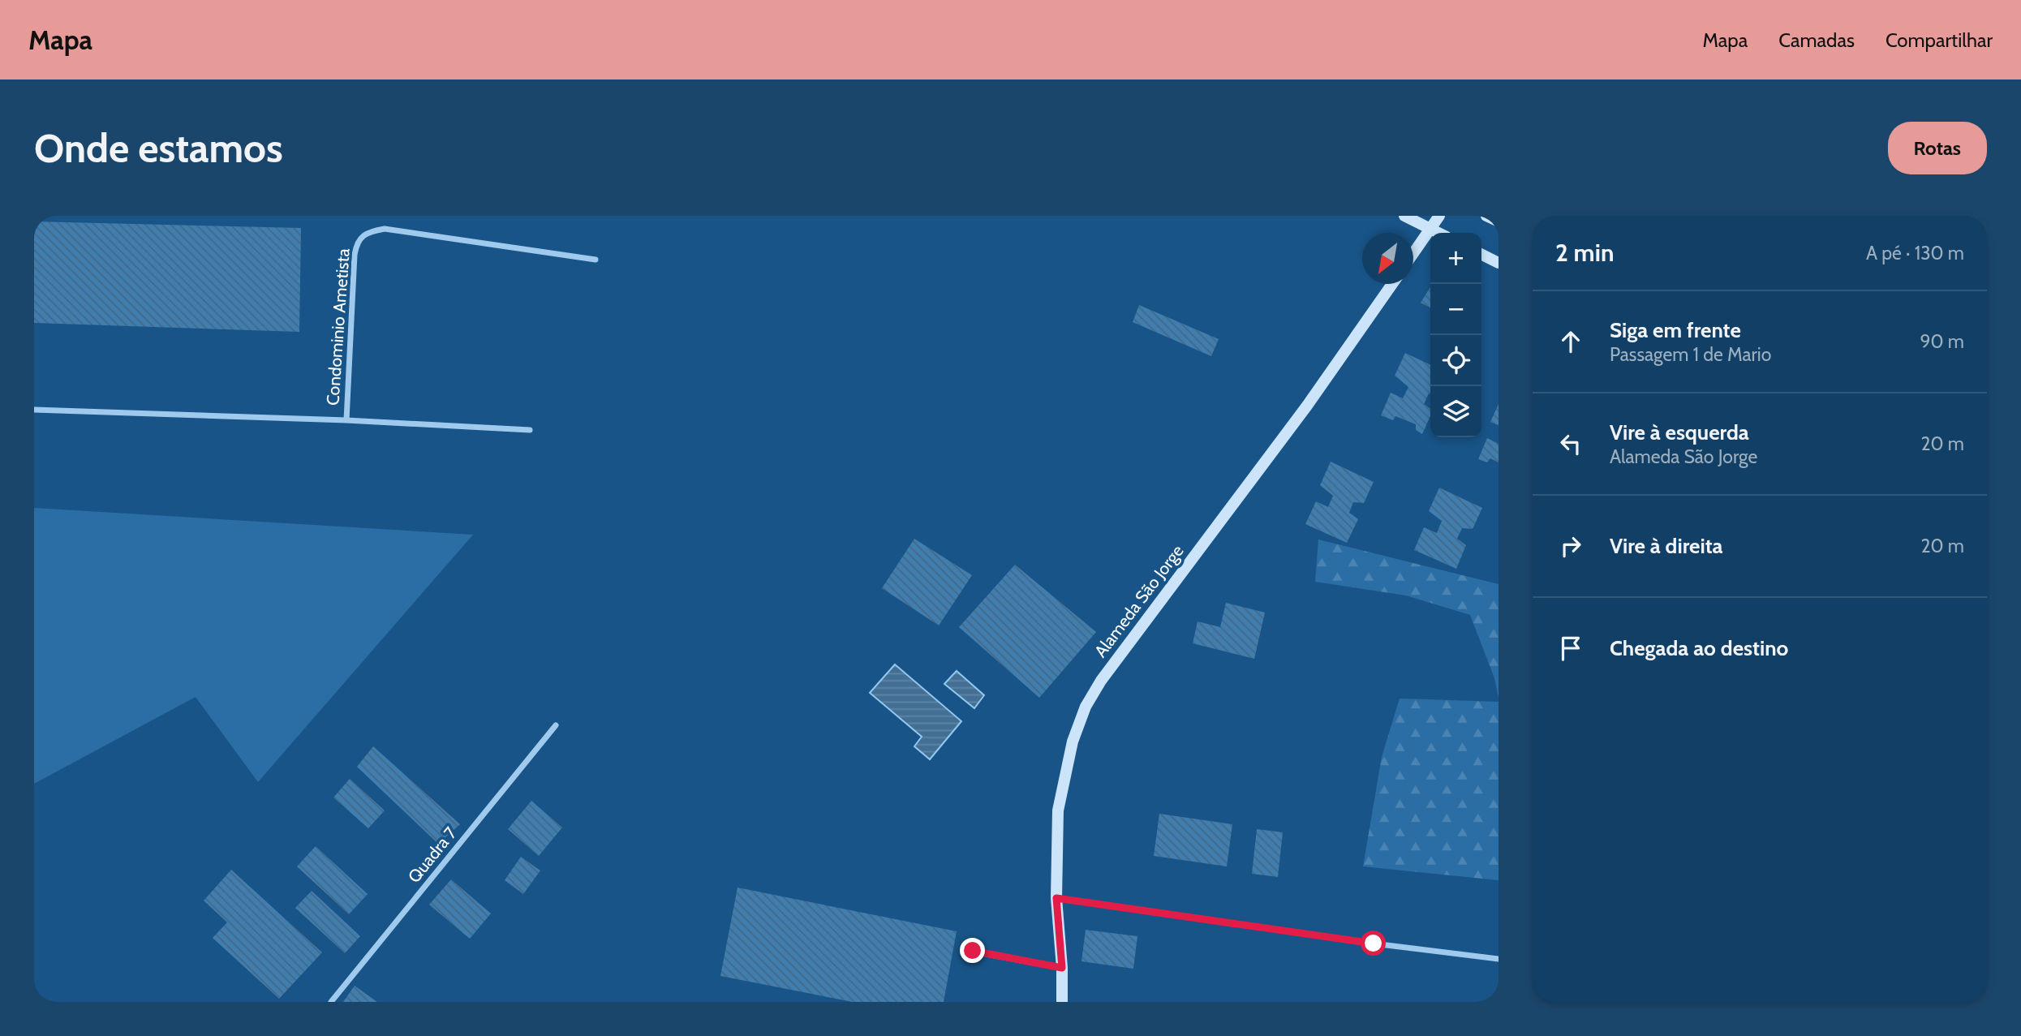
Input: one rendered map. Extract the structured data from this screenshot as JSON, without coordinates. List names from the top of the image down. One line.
{"streets":{"street":["Condominio Ametista","Alameda São Jorge","Quadra 7"]},"north":"bottom left","page":{"header":"Mapa","nav":["Mapa","Camadas","Compartilhar"],"buttons":"Rotas","title":"Onde estamos","heading":["2 min","A pé · 130 m"],"map_buttons":["+","−"],"list":[["Siga em frente","Passagem 1 de Mario","90 m"],["Vire à esquerda","Alameda São Jorge","20 m"],["Vire à direita","20 m"],"Chegada ao destino"]}}
